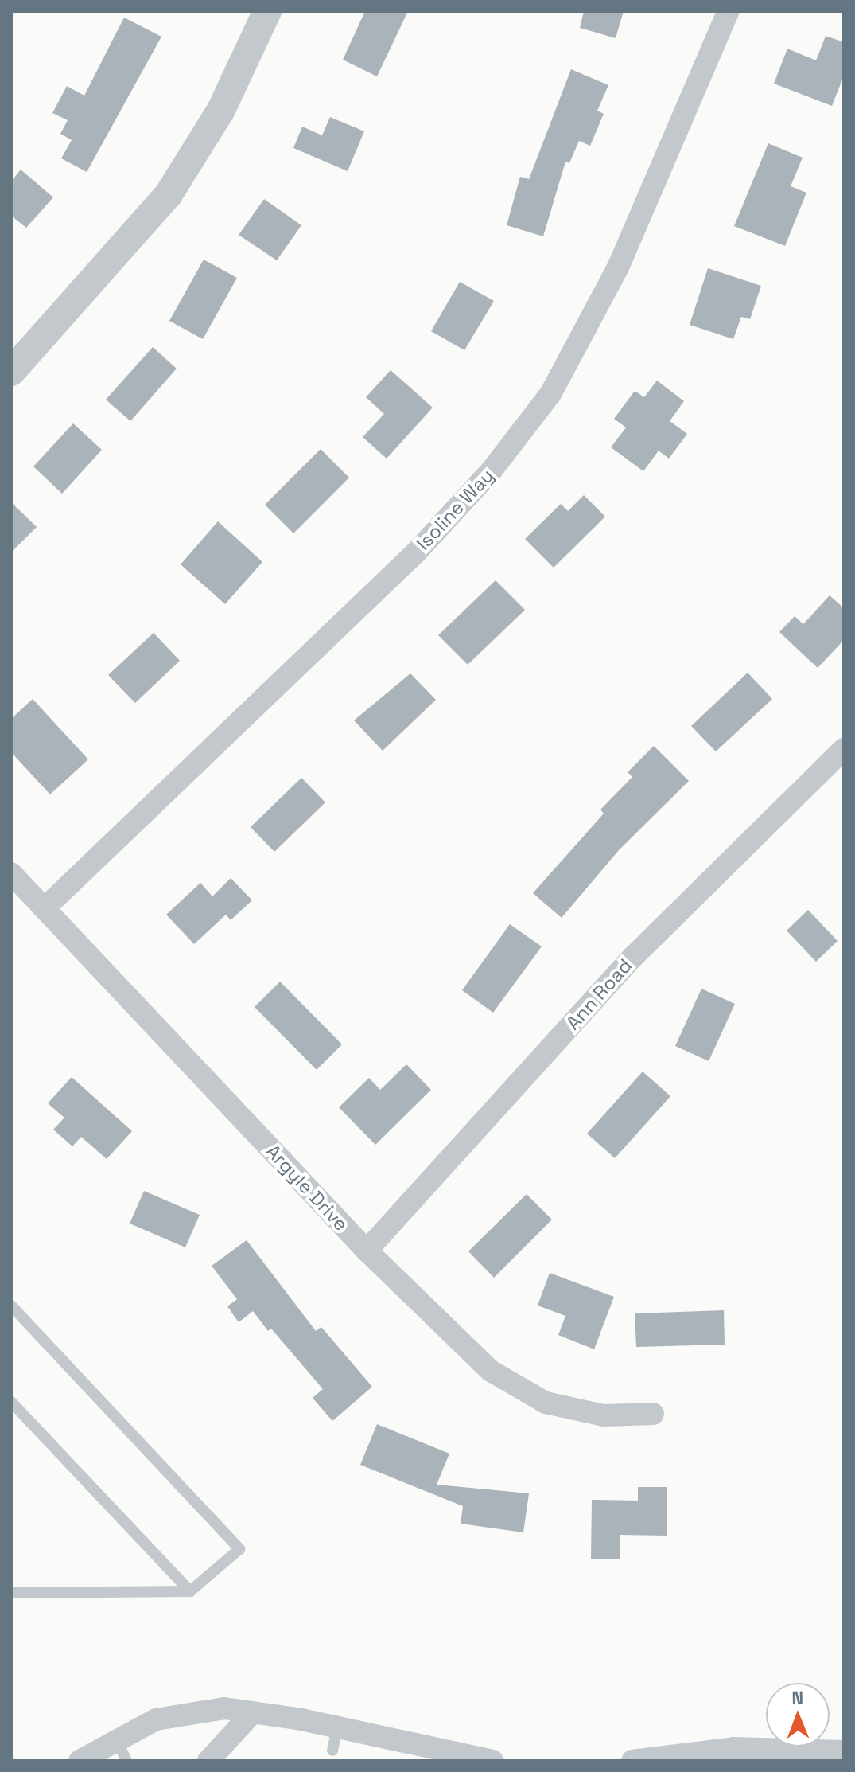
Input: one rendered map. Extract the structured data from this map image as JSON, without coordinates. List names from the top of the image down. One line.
{"streets":{"street":["Isoline Way","Ann Road","Argyle Drive"]},"crossings":[["Isoline Way","Argyle Drive"],["Ann Road","Argyle Drive"]],"north":"top"}
